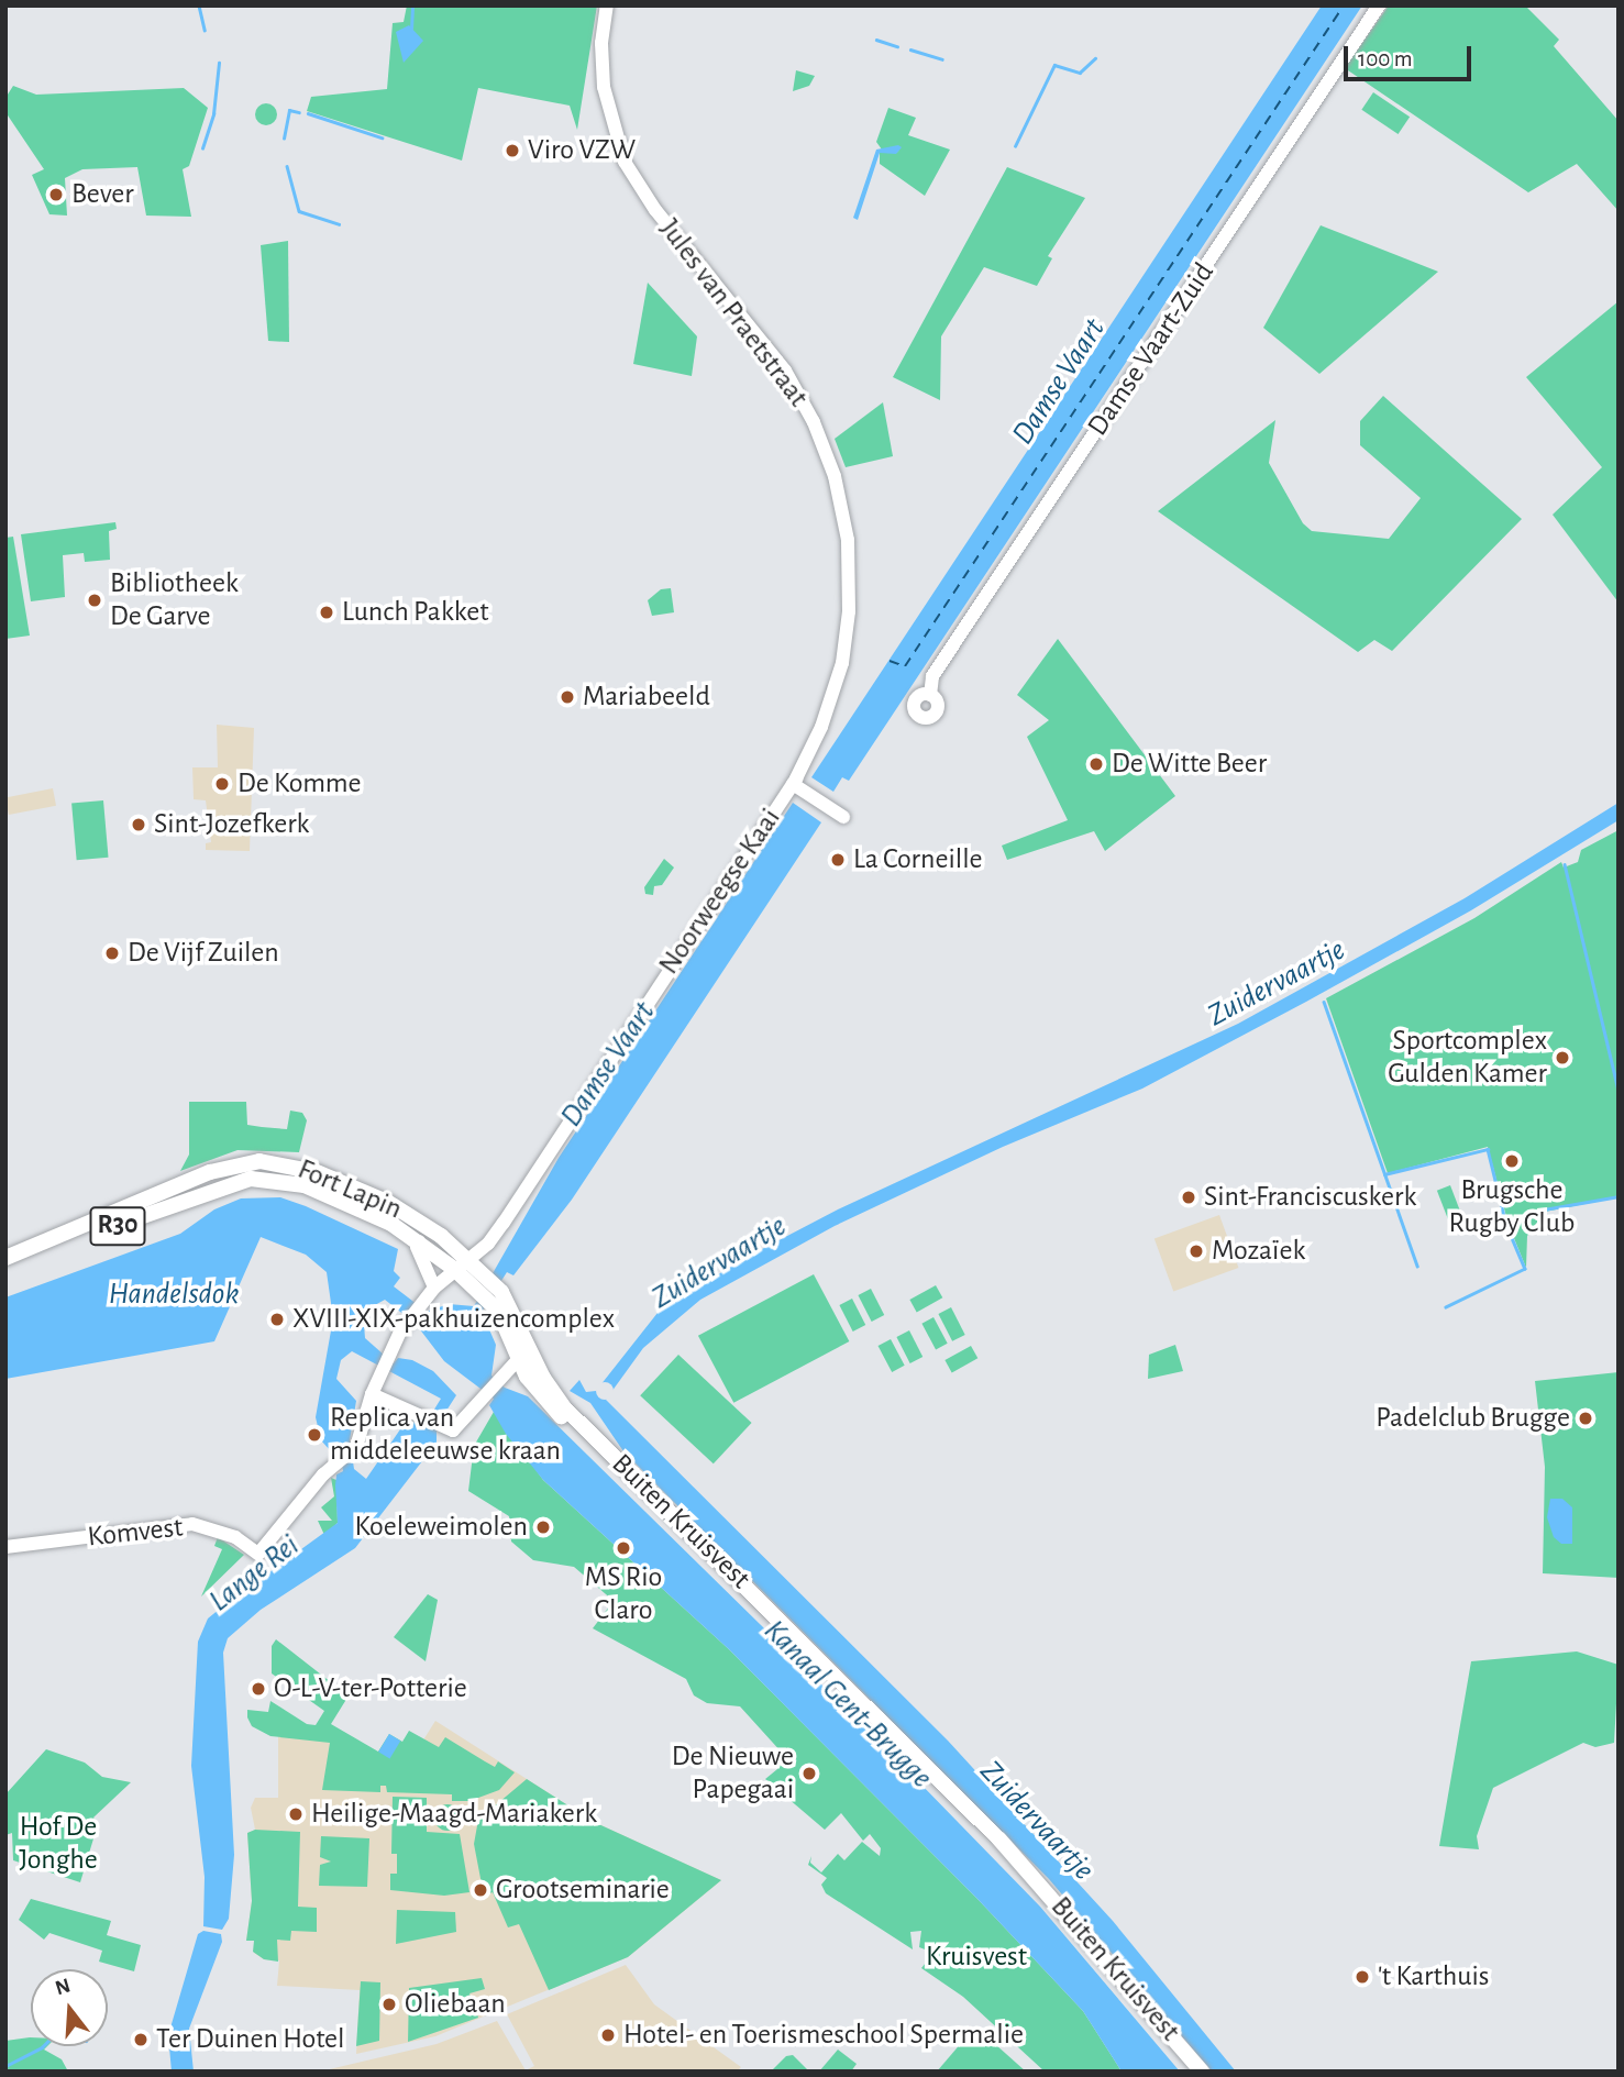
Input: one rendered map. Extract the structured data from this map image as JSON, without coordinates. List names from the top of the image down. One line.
{"streets":{"main road":["Fort Lapin","R30","Buiten Kruisvest"],"street":["Jules van Praetstraat","Damse Vaart-Zuid","Noorweegse Kaai","Komvest"]},"crossings":[["Jules van Praetstraat","Noorweegse Kaai"],["Noorweegse Kaai","Fort Lapin"],["Noorweegse Kaai","Buiten Kruisvest"],["Noorweegse Kaai","Komvest"],["Fort Lapin","Buiten Kruisvest"]],"water":["Damse Vaart","Zuidervaartje","Handelsdok","Lange Rei","Kanaal Gent-Brugge"],"parks":["Hof De Jonghe","Kruisvest"],"places":["Viro VZW","Bever","Bibliotheek De Garve","Lunch Pakket","Mariabeeld","De Witte Beer","De Komme","Sint-Jozefkerk","La Corneille","De Vijf Zuilen","Sportcomplex Gulden Kamer","Brugsche Rugby Club","Sint-Franciscuskerk","Mozaïek","XVIII-XIX-pakhuizencomplex","Padelclub Brugge","Replica van middeleeuwse kraan","Koeleweimolen","MS Rio Claro","O-L-V-ter-Potterie","De Nieuwe Papegaai","Heilige-Maagd-Mariakerk","Grootseminarie","'t Karthuis","Oliebaan","Hotel- en Toerismeschool Spermalie","Ter Duinen Hotel"],"scale_bar":"100 m","north":"top"}
